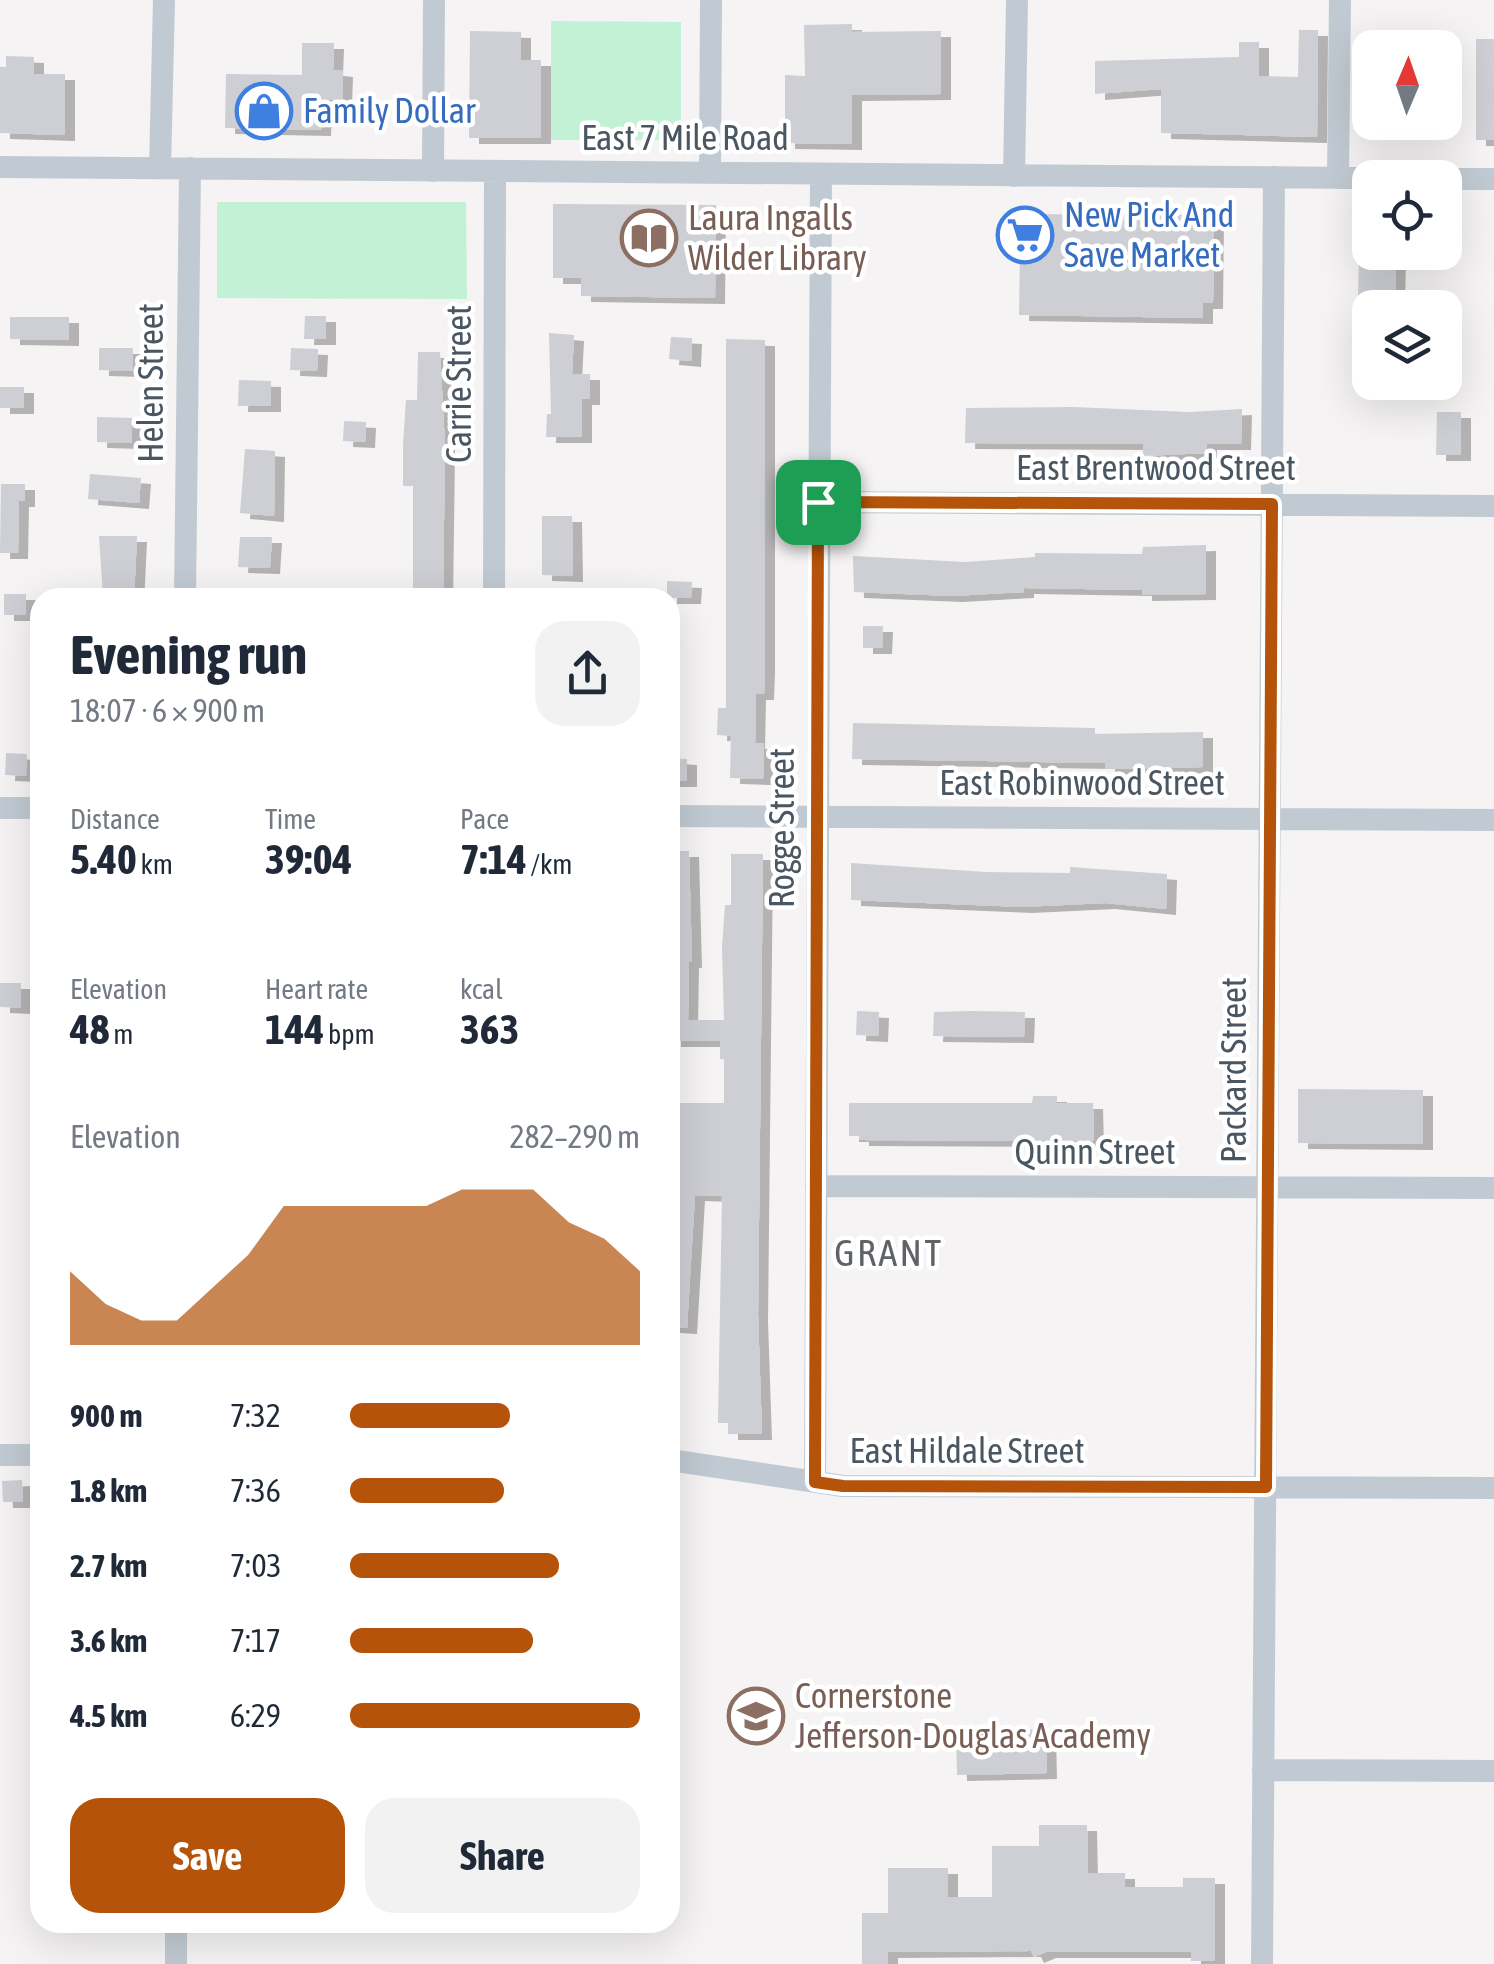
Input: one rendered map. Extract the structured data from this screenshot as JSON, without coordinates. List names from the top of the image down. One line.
{"streets":{"street":["East 7 Mile Road","Helen Street","Carrie Street","East Brentwood Street","East Robinwood Street","Rogge Street","Packard Street","Quinn Street","East Hildale Street"]},"crossings":[["East 7 Mile Road","Helen Street"],["East 7 Mile Road","Carrie Street"],["East 7 Mile Road","Rogge Street"],["East 7 Mile Road","Packard Street"],["East Brentwood Street","Rogge Street"],["East Brentwood Street","Packard Street"],["East Robinwood Street","Rogge Street"],["East Robinwood Street","Packard Street"],["Rogge Street","Quinn Street"],["Rogge Street","East Hildale Street"],["Packard Street","Quinn Street"],["Packard Street","East Hildale Street"]],"districts":["GRANT"],"places":{"shop":["Family Dollar"],"supermarket":["New Pick And Save Market"],"library":["Laura Ingalls Wilder Library"],"school or university":["Cornerstone Jefferson-Douglas Academy"]},"north":"top","page":{"heading":["Evening run","18:07 · 6 × 900 m"],"stats":[["Distance","5.40 km"],["Time","39:04"],["Pace","7:14 /km"],["Elevation","48 m"],["Heart rate","144 bpm"],["kcal","363"]],"chart":["Elevation","282–290 m"],"list":[{"name":"900 m","note":"7:32"},{"name":"1.8 km","note":"7:36"},{"name":"2.7 km","note":"7:03"},{"name":"3.6 km","note":"7:17"},{"name":"4.5 km","note":"6:29"}],"buttons":["Save","Share"]}}
